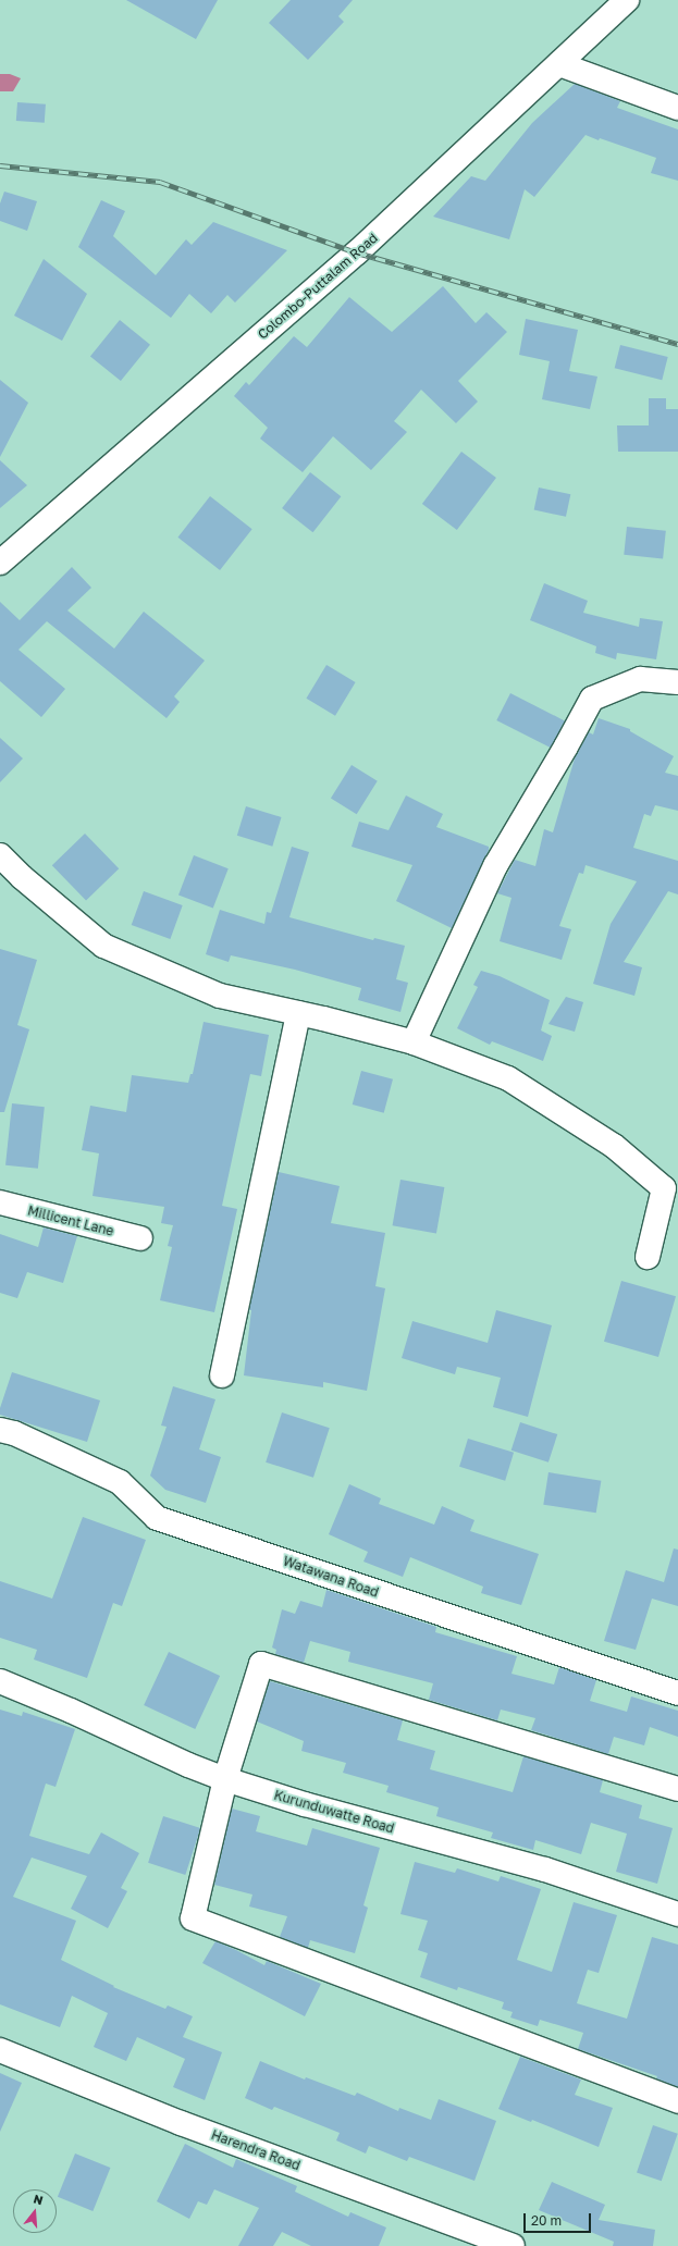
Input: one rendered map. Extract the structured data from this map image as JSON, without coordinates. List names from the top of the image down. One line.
{"streets":{"main road":["Colombo-Puttalam Road","Millicent Lane","Watawana Road","Kurunduwatte Road","Harendra Road"]},"scale_bar":"20 m","north":"top"}
